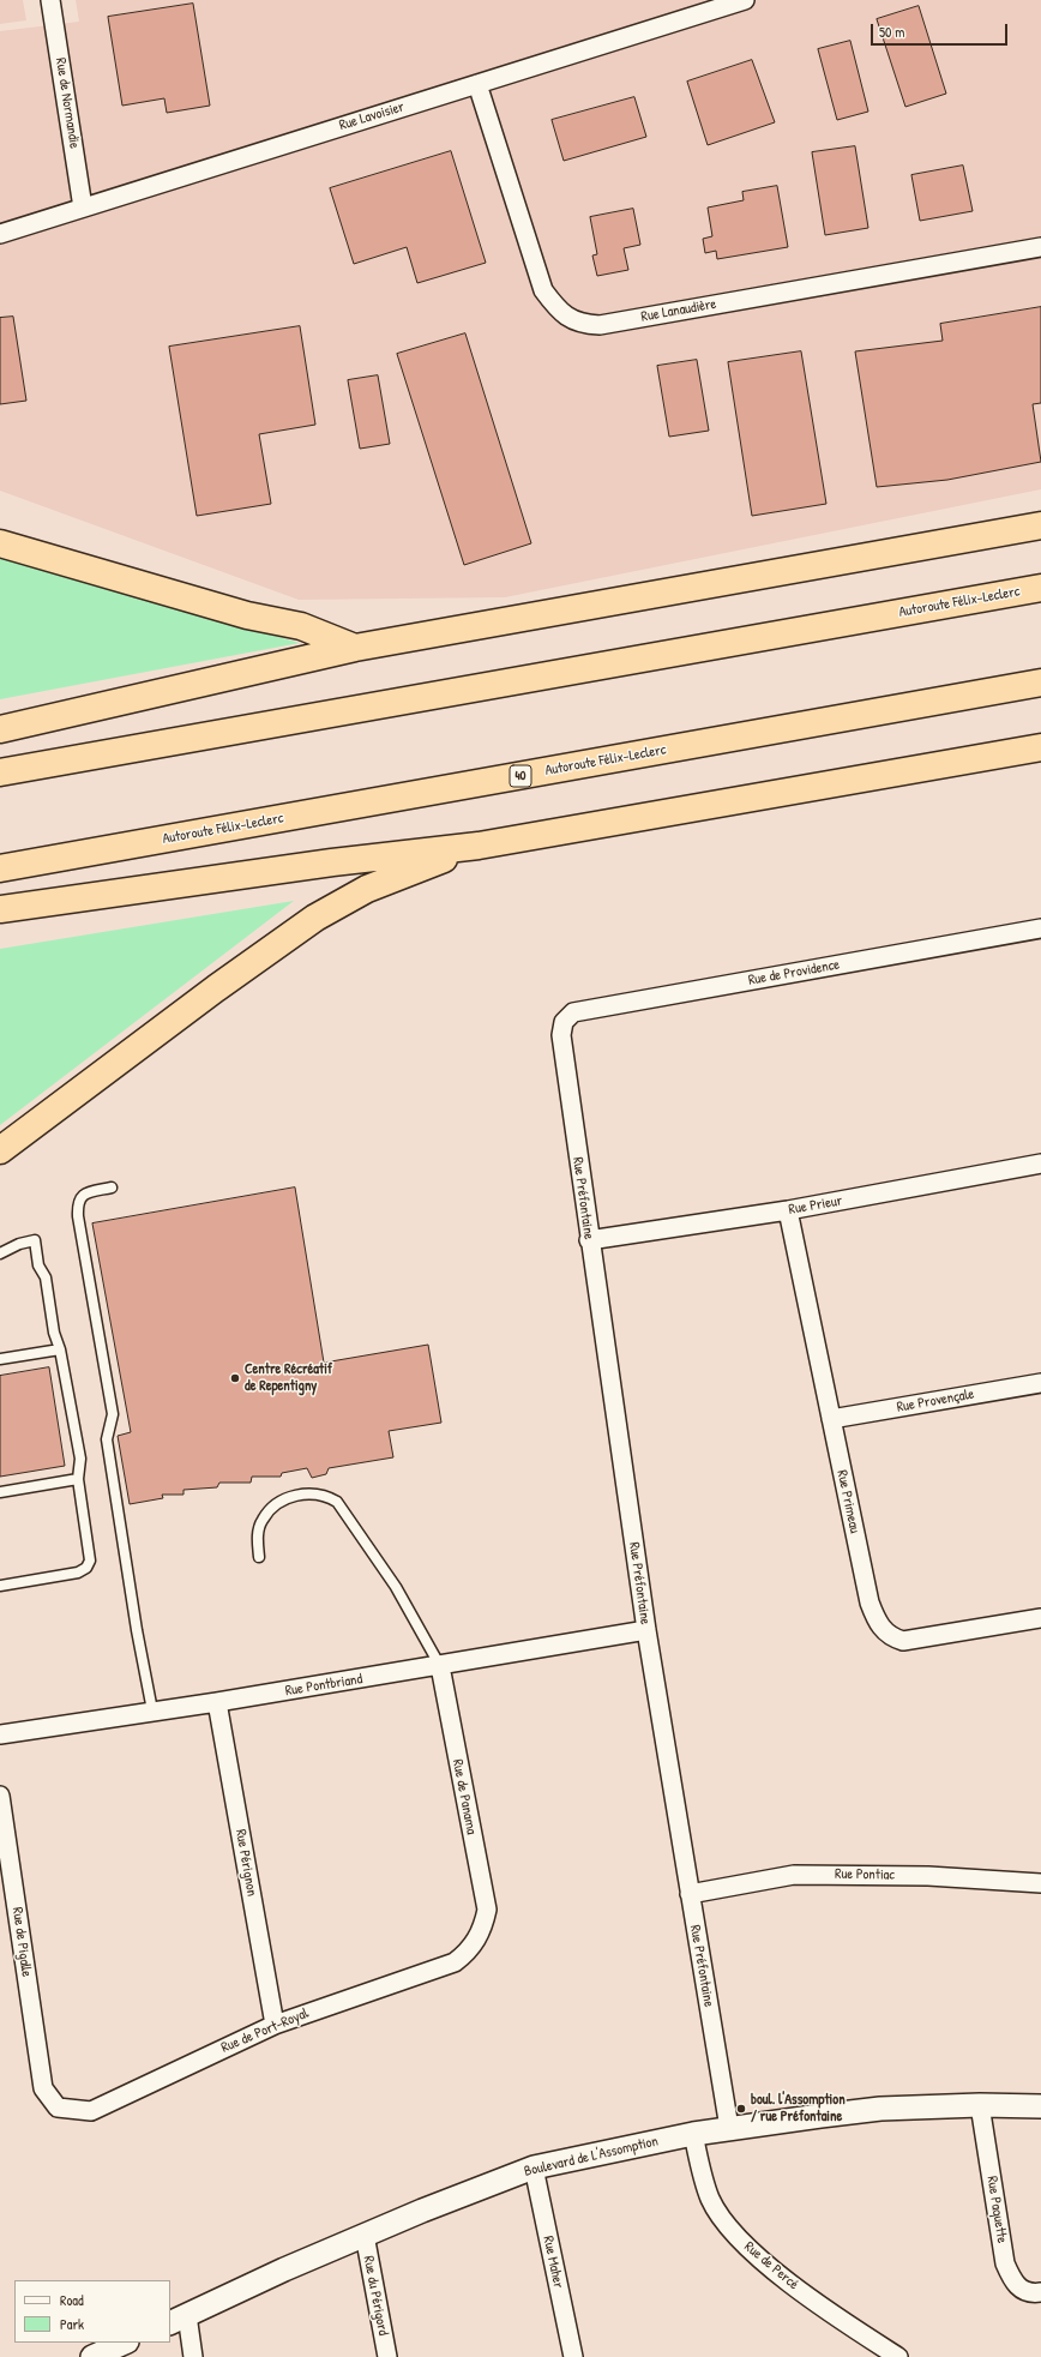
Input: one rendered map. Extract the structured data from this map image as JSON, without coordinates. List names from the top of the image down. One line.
{"streets":{"highway":["Autoroute Félix-Leclerc","40"],"street":["Rue de Normandie","Rue Lavoisier","Rue Lanaudière","Rue de Providence","Rue Préfontaine","Rue Prieur","Rue Provençale","Rue Primeau","Rue Pontbriand","Rue de Panama","Rue Pérignon","Rue Pontiac","Rue de Pigalle","Rue de Port-Royal","Boulevard de L'Assomption","Rue Paquette","Rue Maher","Rue de Percé","Rue du Périgord"]},"crossings":[["Rue de Normandie","Rue Lavoisier"],["Rue Lavoisier","Rue Lanaudière"],["Rue de Providence","Rue Préfontaine"],["Rue Préfontaine","Rue Prieur"],["Rue Préfontaine","Rue Pontbriand"],["Rue Préfontaine","Rue Pontiac"],["Rue Préfontaine","Boulevard de L'Assomption"],["Rue Prieur","Rue Primeau"],["Rue Provençale","Rue Primeau"],["Rue Pontbriand","Rue de Panama"],["Rue Pontbriand","Rue Pérignon"],["Rue de Panama","Rue de Port-Royal"],["Rue Pérignon","Rue de Port-Royal"],["Rue de Pigalle","Rue de Port-Royal"],["Boulevard de L'Assomption","Rue Paquette"],["Boulevard de L'Assomption","Rue Maher"],["Boulevard de L'Assomption","Rue de Percé"],["Boulevard de L'Assomption","Rue du Périgord"]],"places":["Centre Récréatif de Repentigny","boul. l'Assomption / rue Préfontaine"],"legend":["Road","Park"],"scale_bar":"50 m"}
